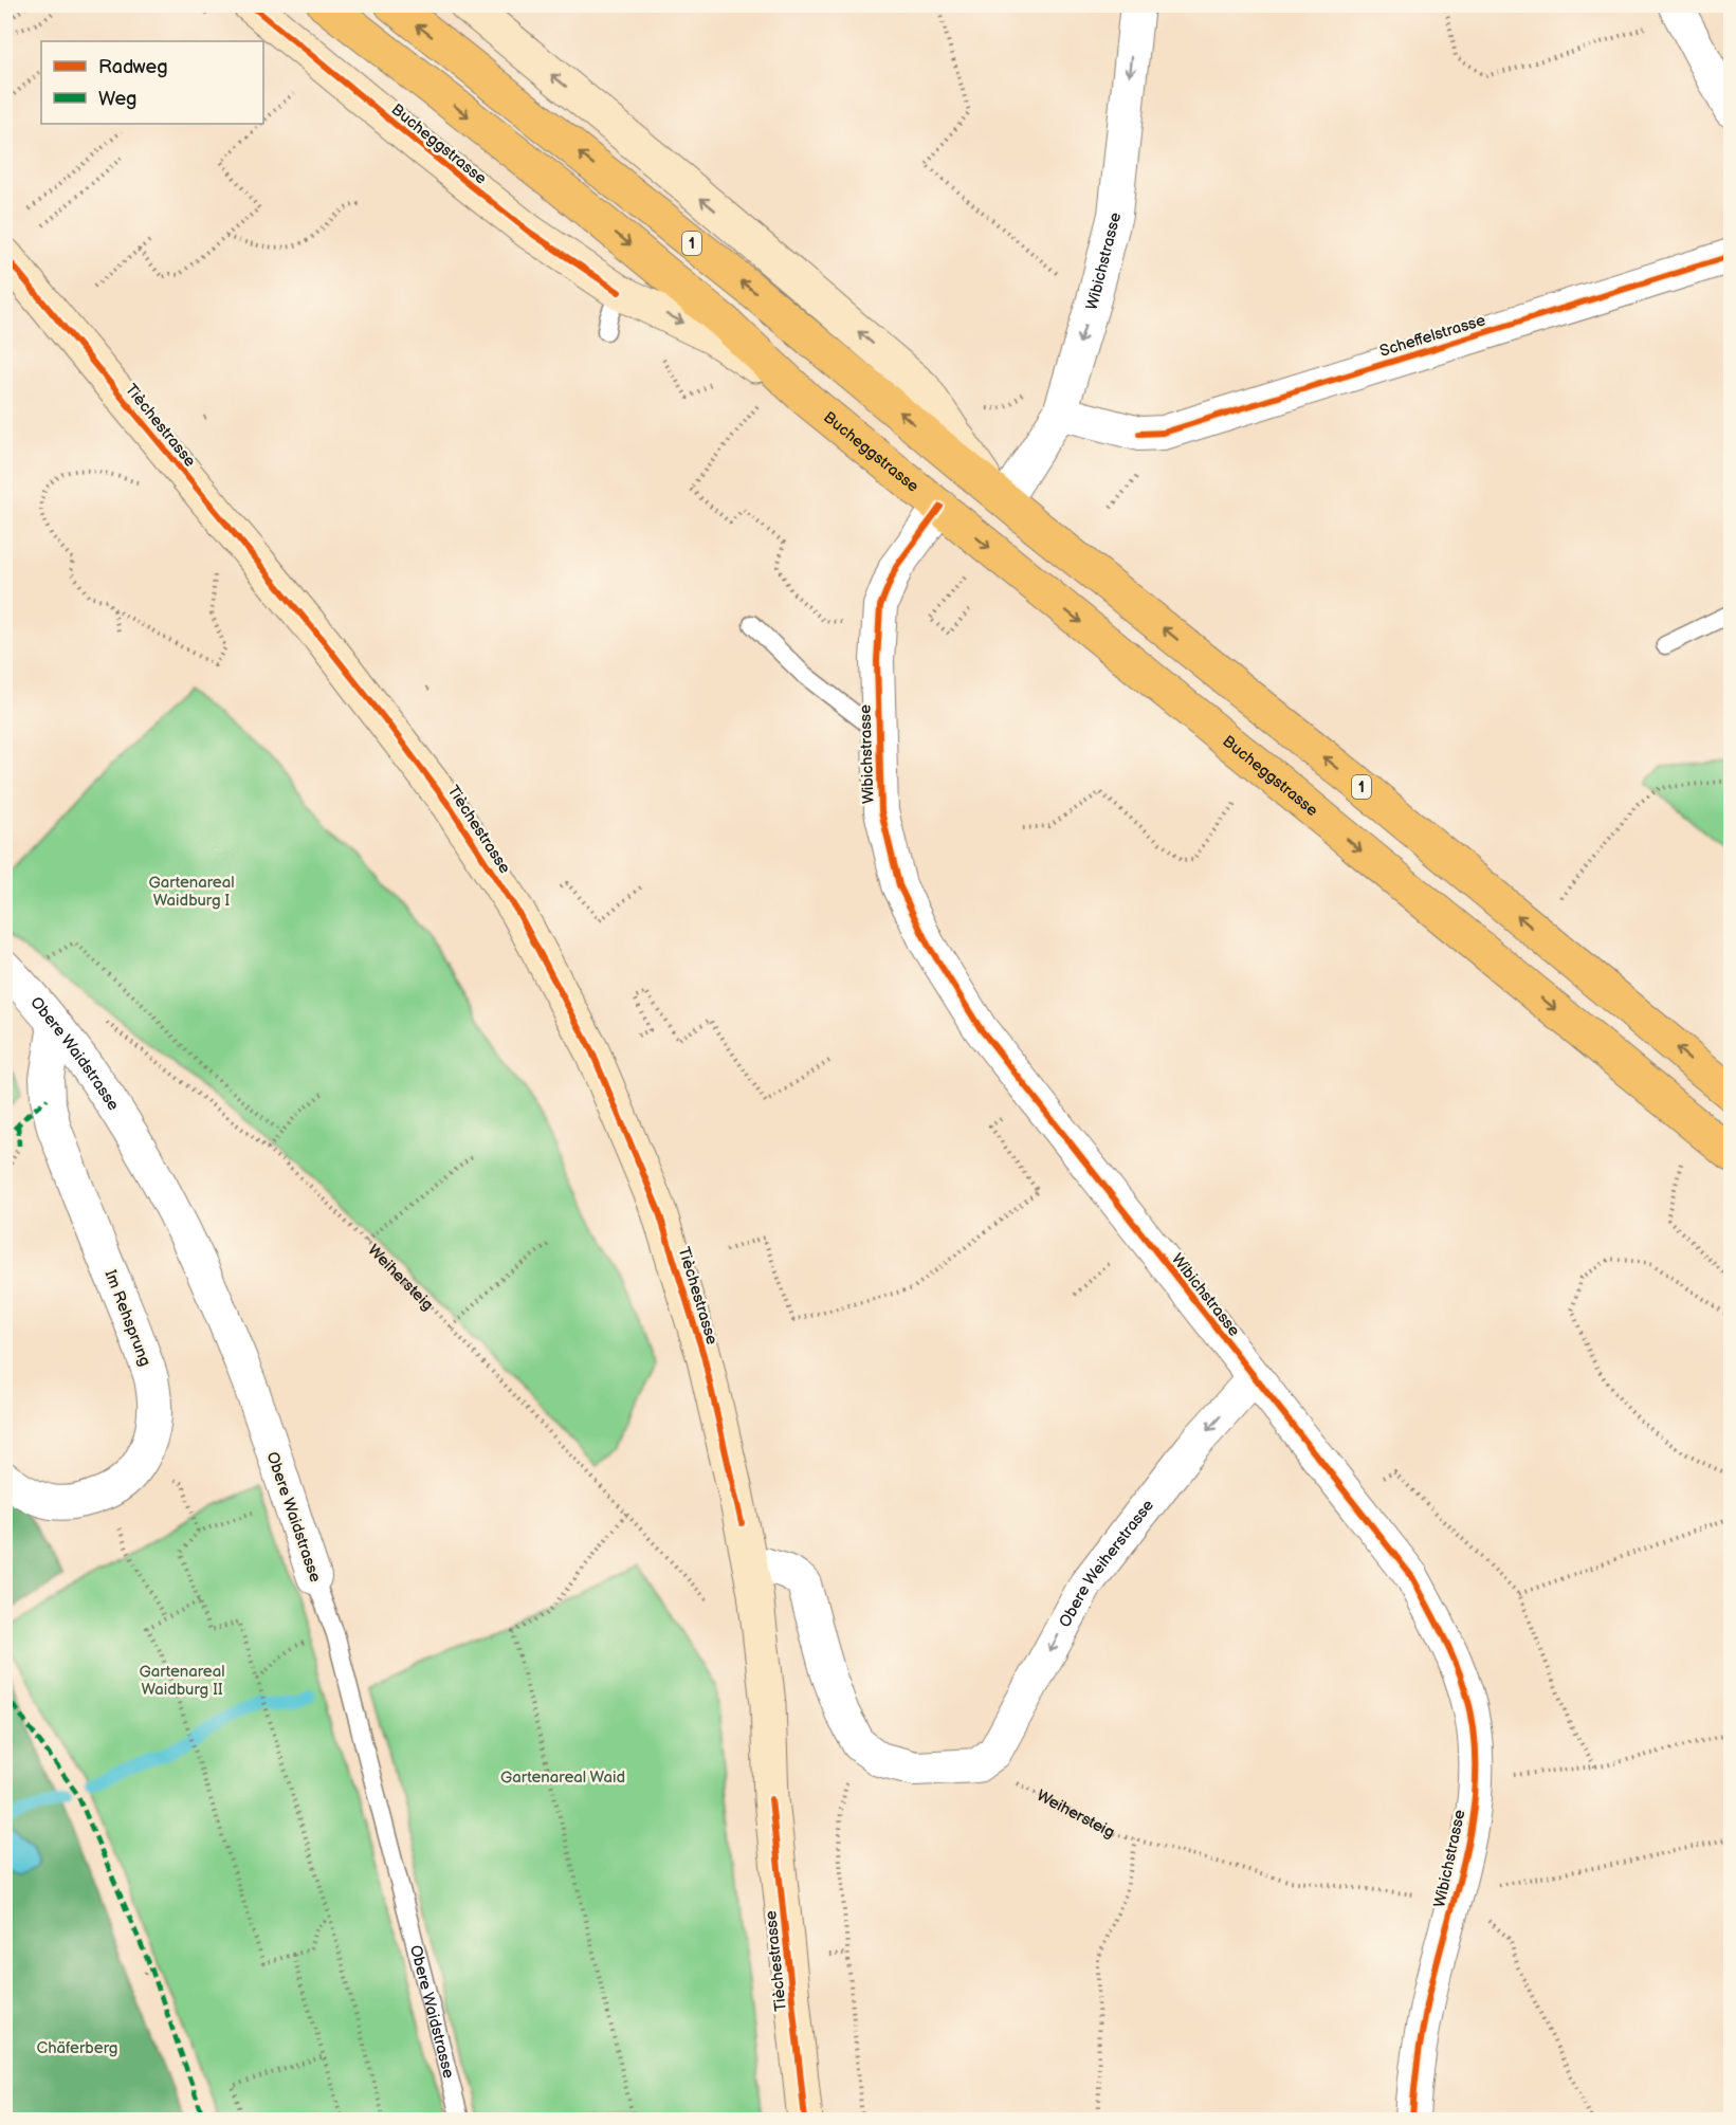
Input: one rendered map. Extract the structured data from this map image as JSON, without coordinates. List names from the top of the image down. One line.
{"streets":{"main road":["Bucheggstrasse","1"],"street":["Wibichstrasse","Scheffelstrasse","Tièchestrasse","Obere Waidstrasse","Im Rehsprung","Obere Weiherstrasse"],"path":["Weihersteig"]},"crossings":[["Bucheggstrasse","Wibichstrasse"],["1","Wibichstrasse"],["Wibichstrasse","Scheffelstrasse"],["Wibichstrasse","Obere Weiherstrasse"],["Obere Waidstrasse","Weihersteig"],["Obere Waidstrasse","Im Rehsprung"],["Weihersteig","Im Rehsprung"],["Weihersteig","Obere Weiherstrasse"]],"one_way":["Obere Weiherstrasse"],"parks":["Gartenareal Waidburg I","Gartenareal Waidburg II","Gartenareal Waid","Chäferberg"],"legend":["Radweg","Weg"]}
